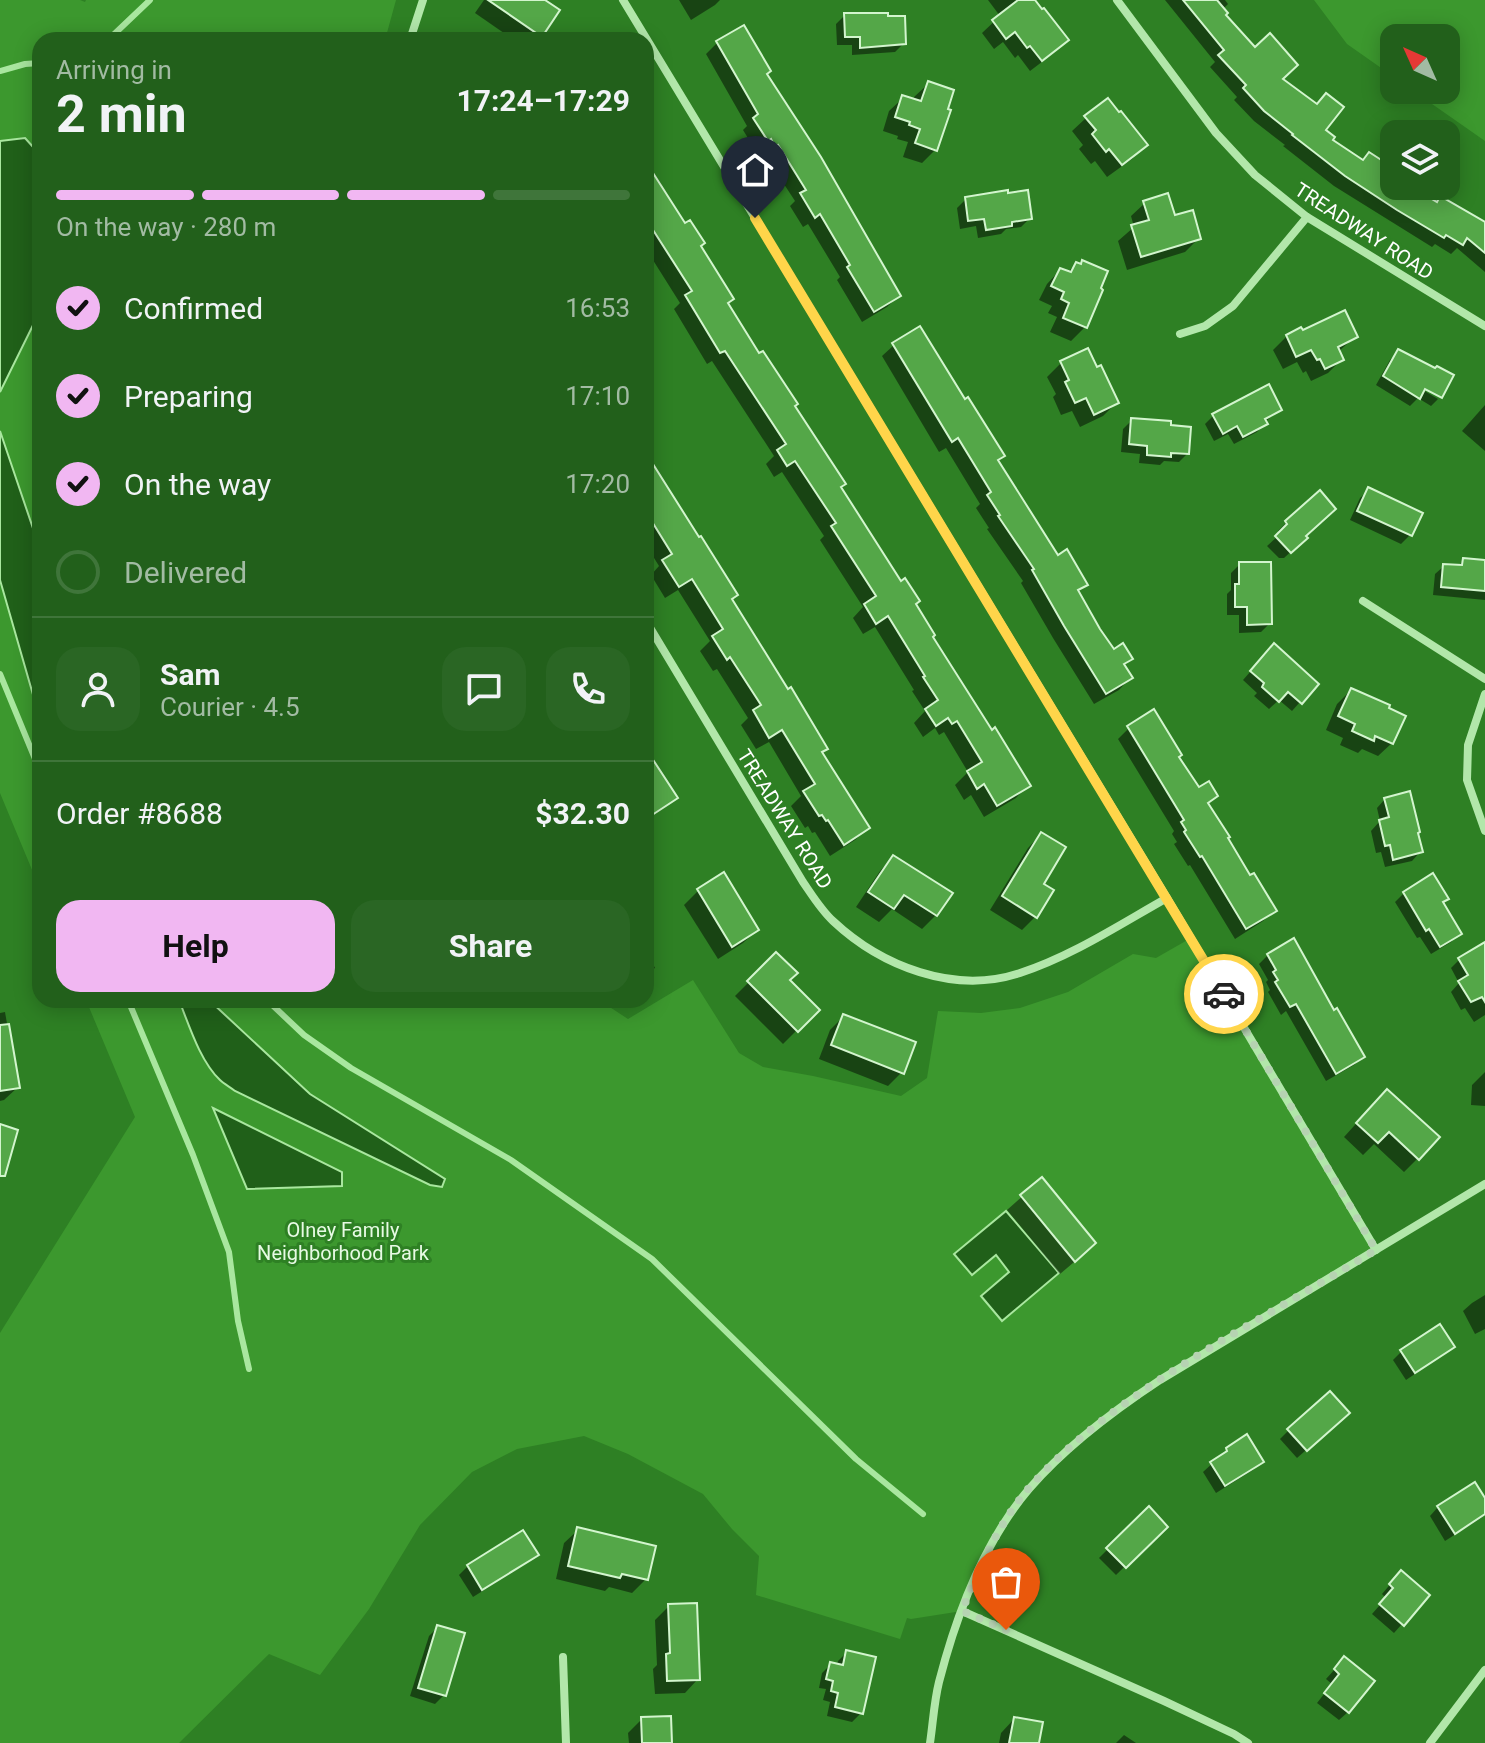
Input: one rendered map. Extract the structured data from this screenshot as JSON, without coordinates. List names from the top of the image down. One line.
{"streets":{"street":["TREADWAY ROAD"]},"parks":["Olney Family Neighborhood Park"],"north":"top left","page":{"heading":["2 min","Arriving in","17:24–17:29"],"panel":["Sam","Courier · 4.5","Order #8688","$32.30"],"bar":"On the way · 280 m","list":[["Confirmed","16:53"],["Preparing","17:10"],["On the way","17:20"],"Delivered"],"buttons":["Help","Share"]}}
